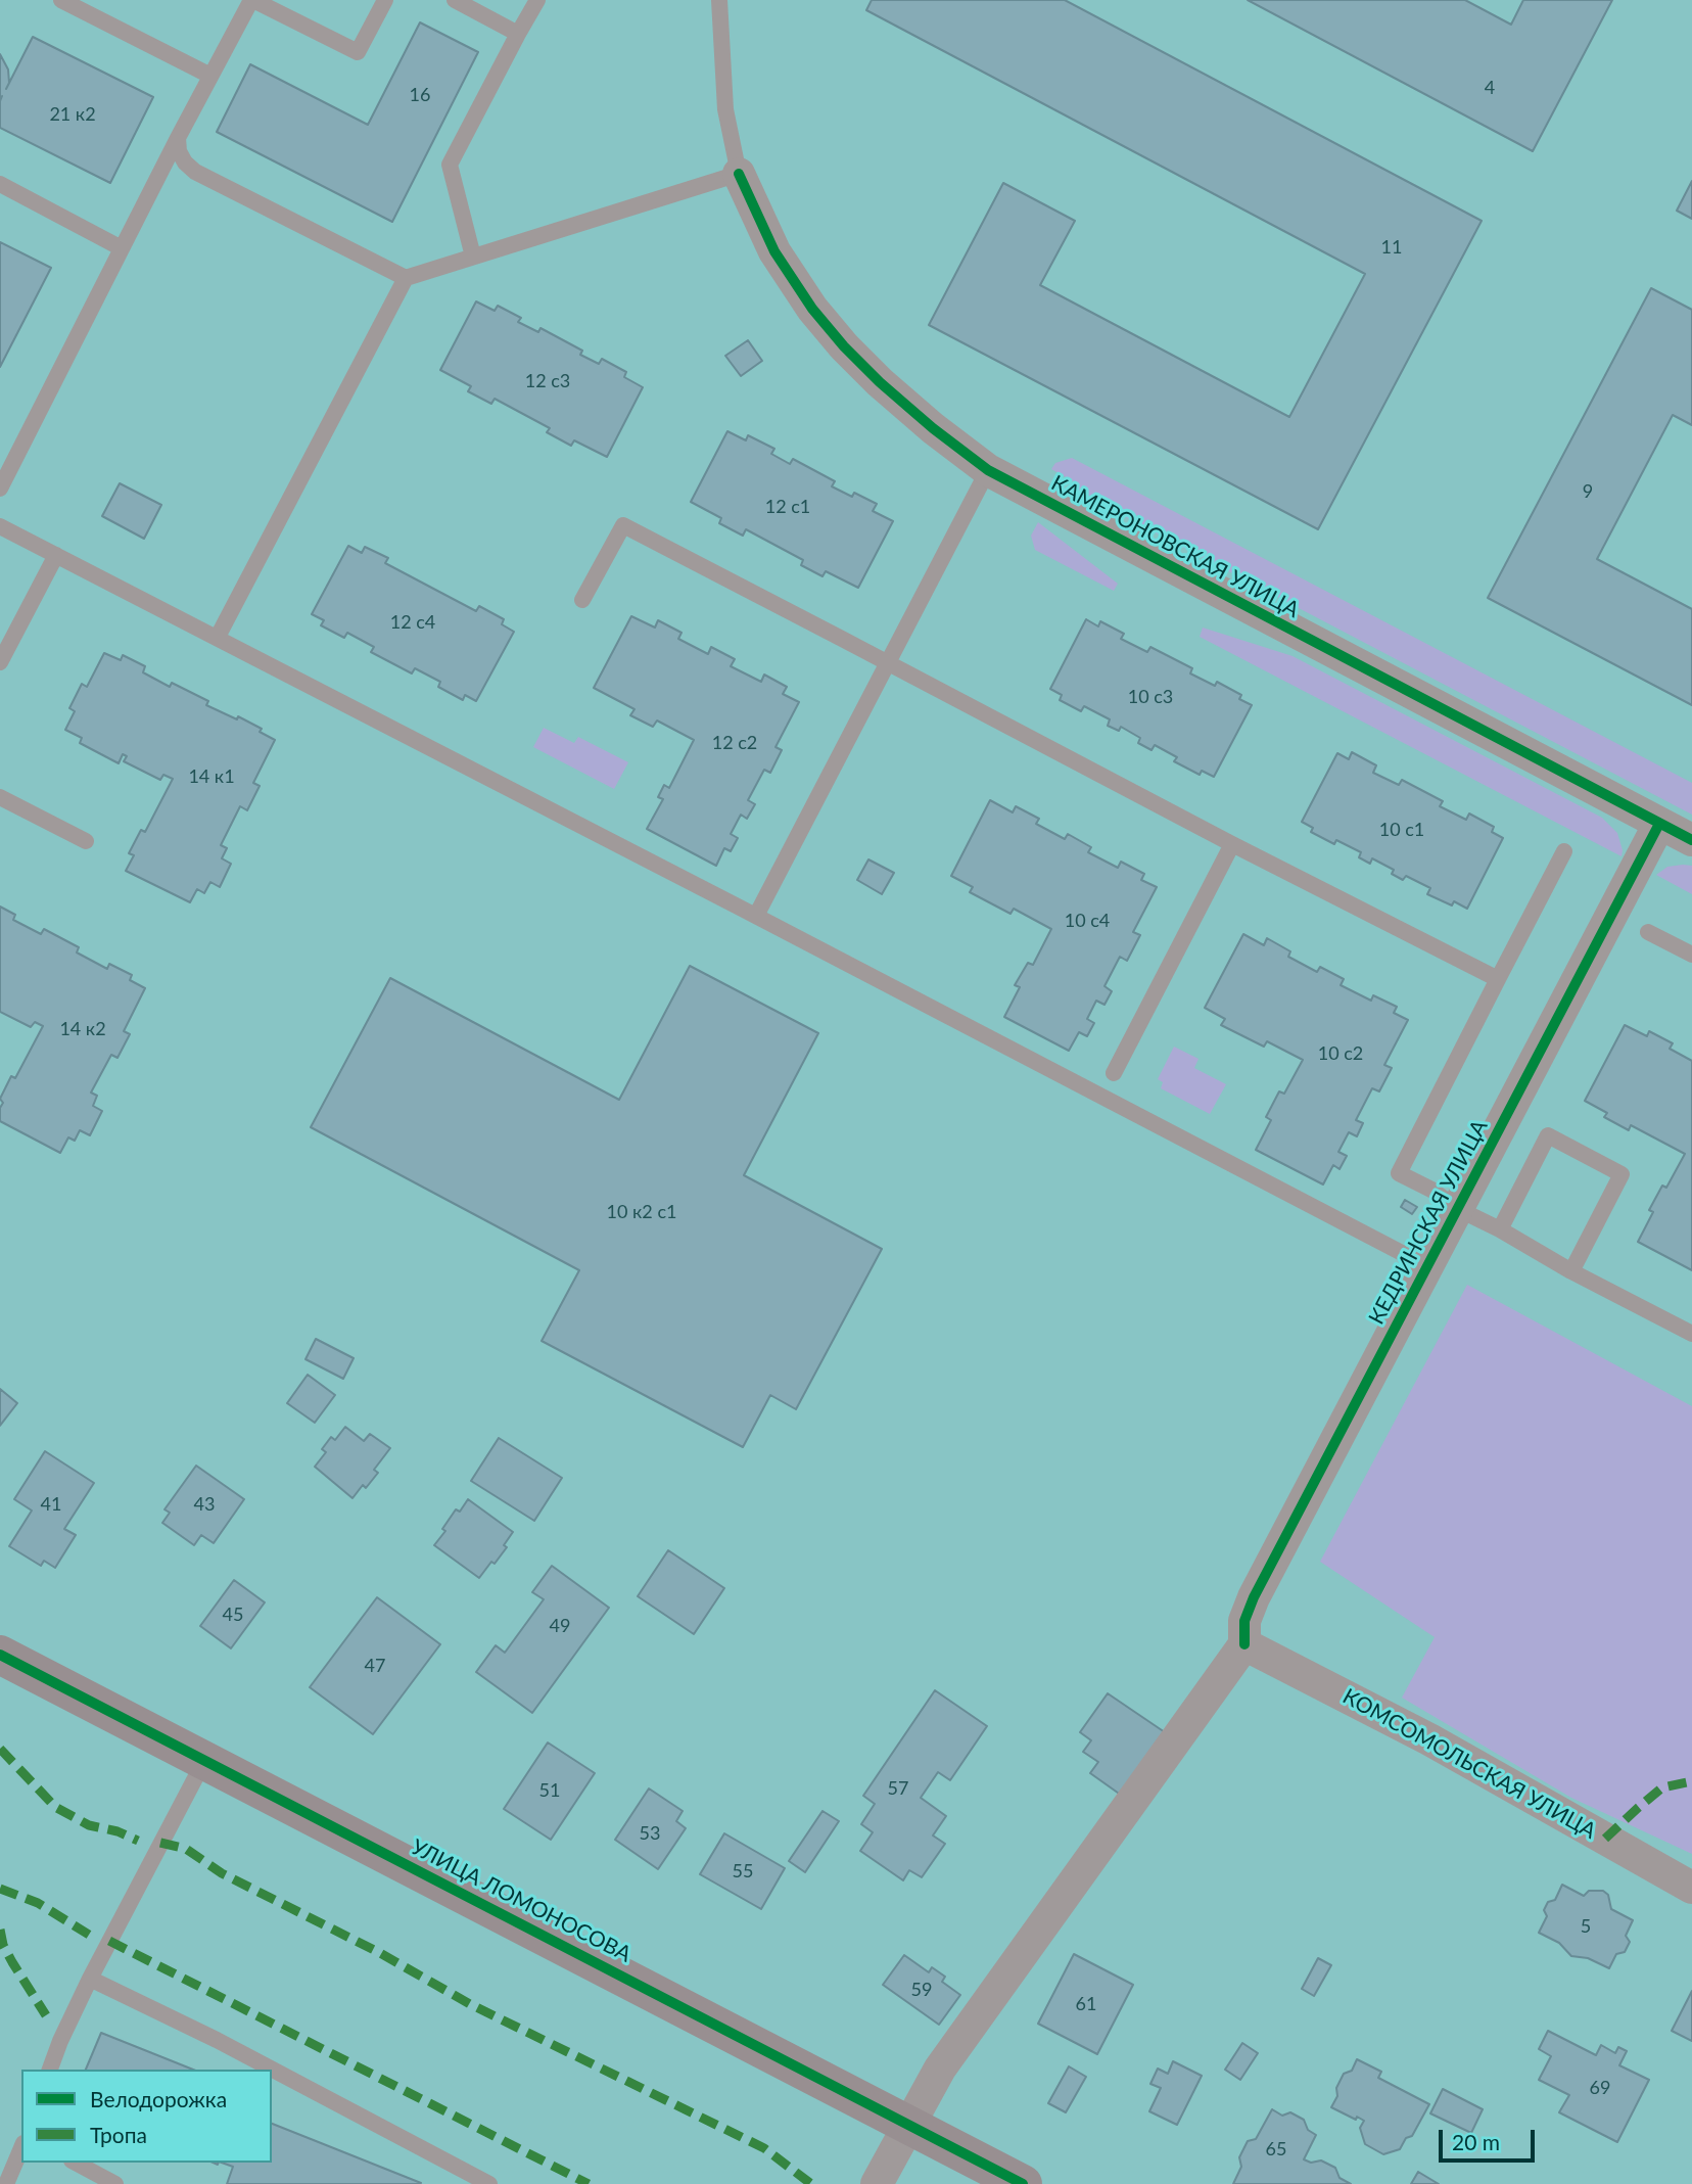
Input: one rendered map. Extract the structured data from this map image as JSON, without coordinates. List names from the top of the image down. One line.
{"streets":{"street":["КАМЕРОНОВСКАЯ УЛИЦА","КЕДРИНСКАЯ УЛИЦА","КОМСОМОЛЬСКАЯ УЛИЦА","УЛИЦА ЛОМОНОСОВА"]},"crossings":[["КАМЕРОНОВСКАЯ УЛИЦА","КЕДРИНСКАЯ УЛИЦА"],["КЕДРИНСКАЯ УЛИЦА","КОМСОМОЛЬСКАЯ УЛИЦА"]],"house_numbers":["4","16","21 к2","11","12 с3","9","12 с1","12 с4","10 с3","12 с2","14 к1","10 с1","10 с4","14 к2","10 с2","10 к2 с1","41","43","45","49","47","57","51","53","55","5","59","61","69","65"],"legend":["Велодорожка","Тропа"],"scale_bar":"20 m"}
